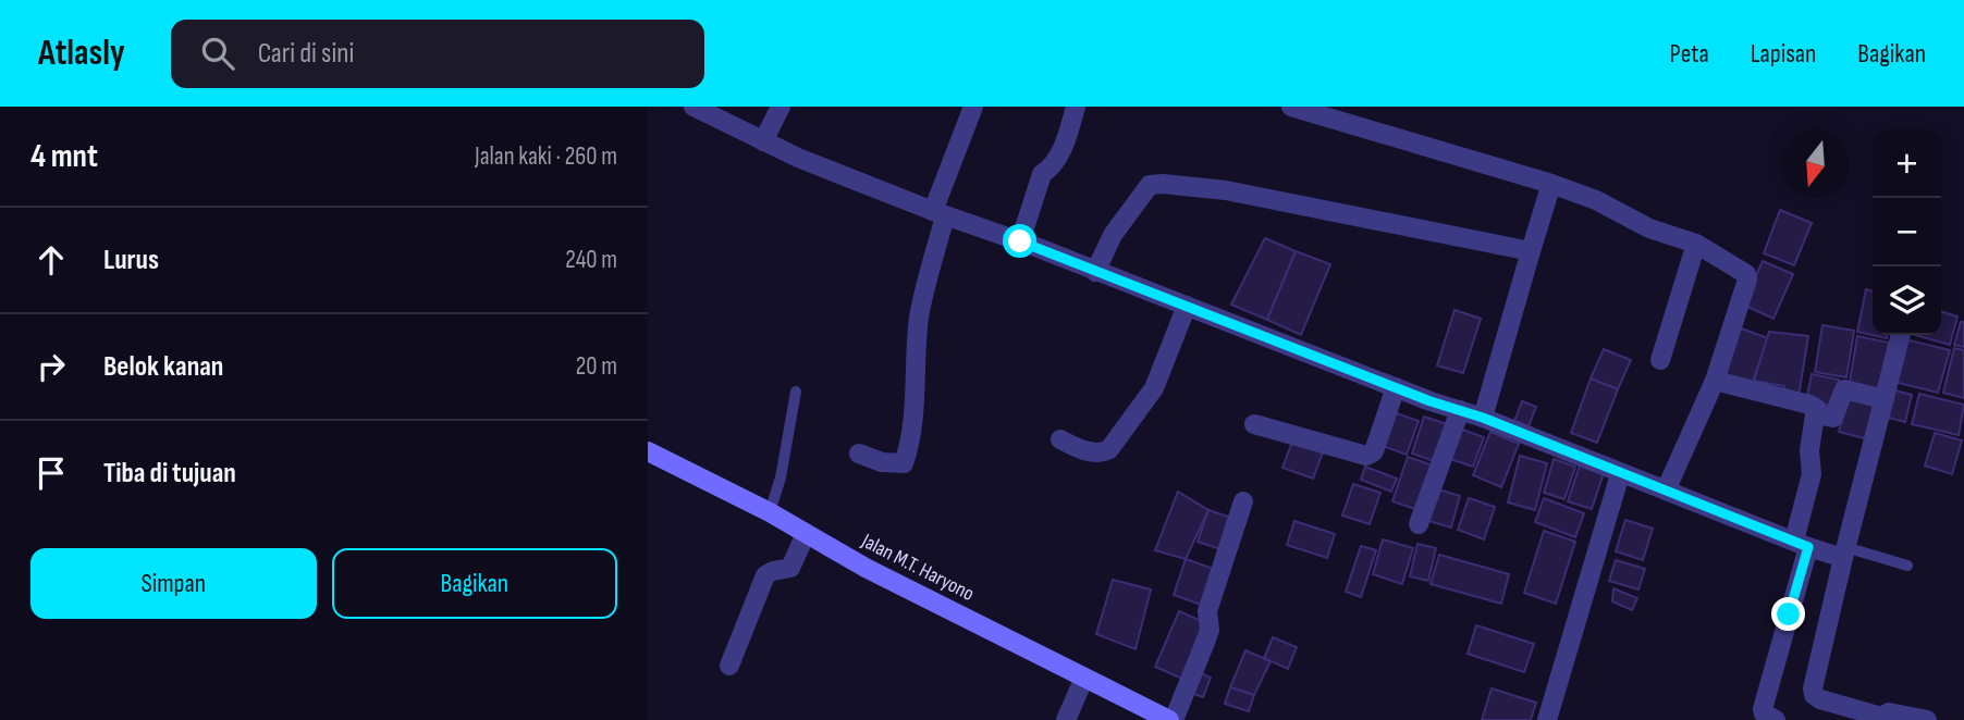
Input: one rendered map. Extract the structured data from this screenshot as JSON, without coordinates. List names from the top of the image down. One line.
{"streets":{"main road":["Jalan M.T. Haryono"]},"north":"bottom","page":{"header":"Atlasly","search":"Cari di sini","nav":["Peta","Lapisan","Bagikan"],"heading":["4 mnt","Jalan kaki · 260 m"],"map_buttons":["+","−"],"list":[["Lurus","240 m"],["Belok kanan","20 m"],"Tiba di tujuan"],"buttons":["Simpan","Bagikan"]}}
